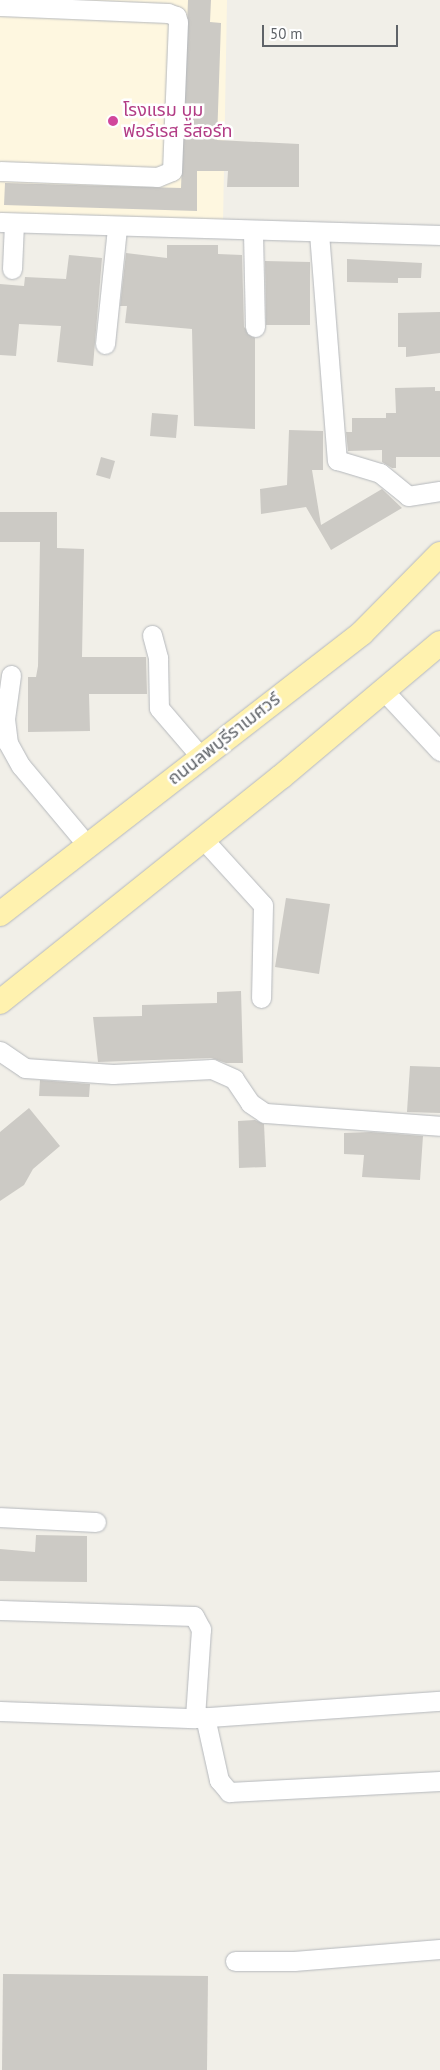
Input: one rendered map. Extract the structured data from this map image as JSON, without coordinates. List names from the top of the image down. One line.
{"streets":{"main road":["ถนนลพบุรีราเมศวร์"]},"places":["โรงแรม บูม ฟอร์เรส รีสอร์ท"],"scale_bar":"50 m"}
